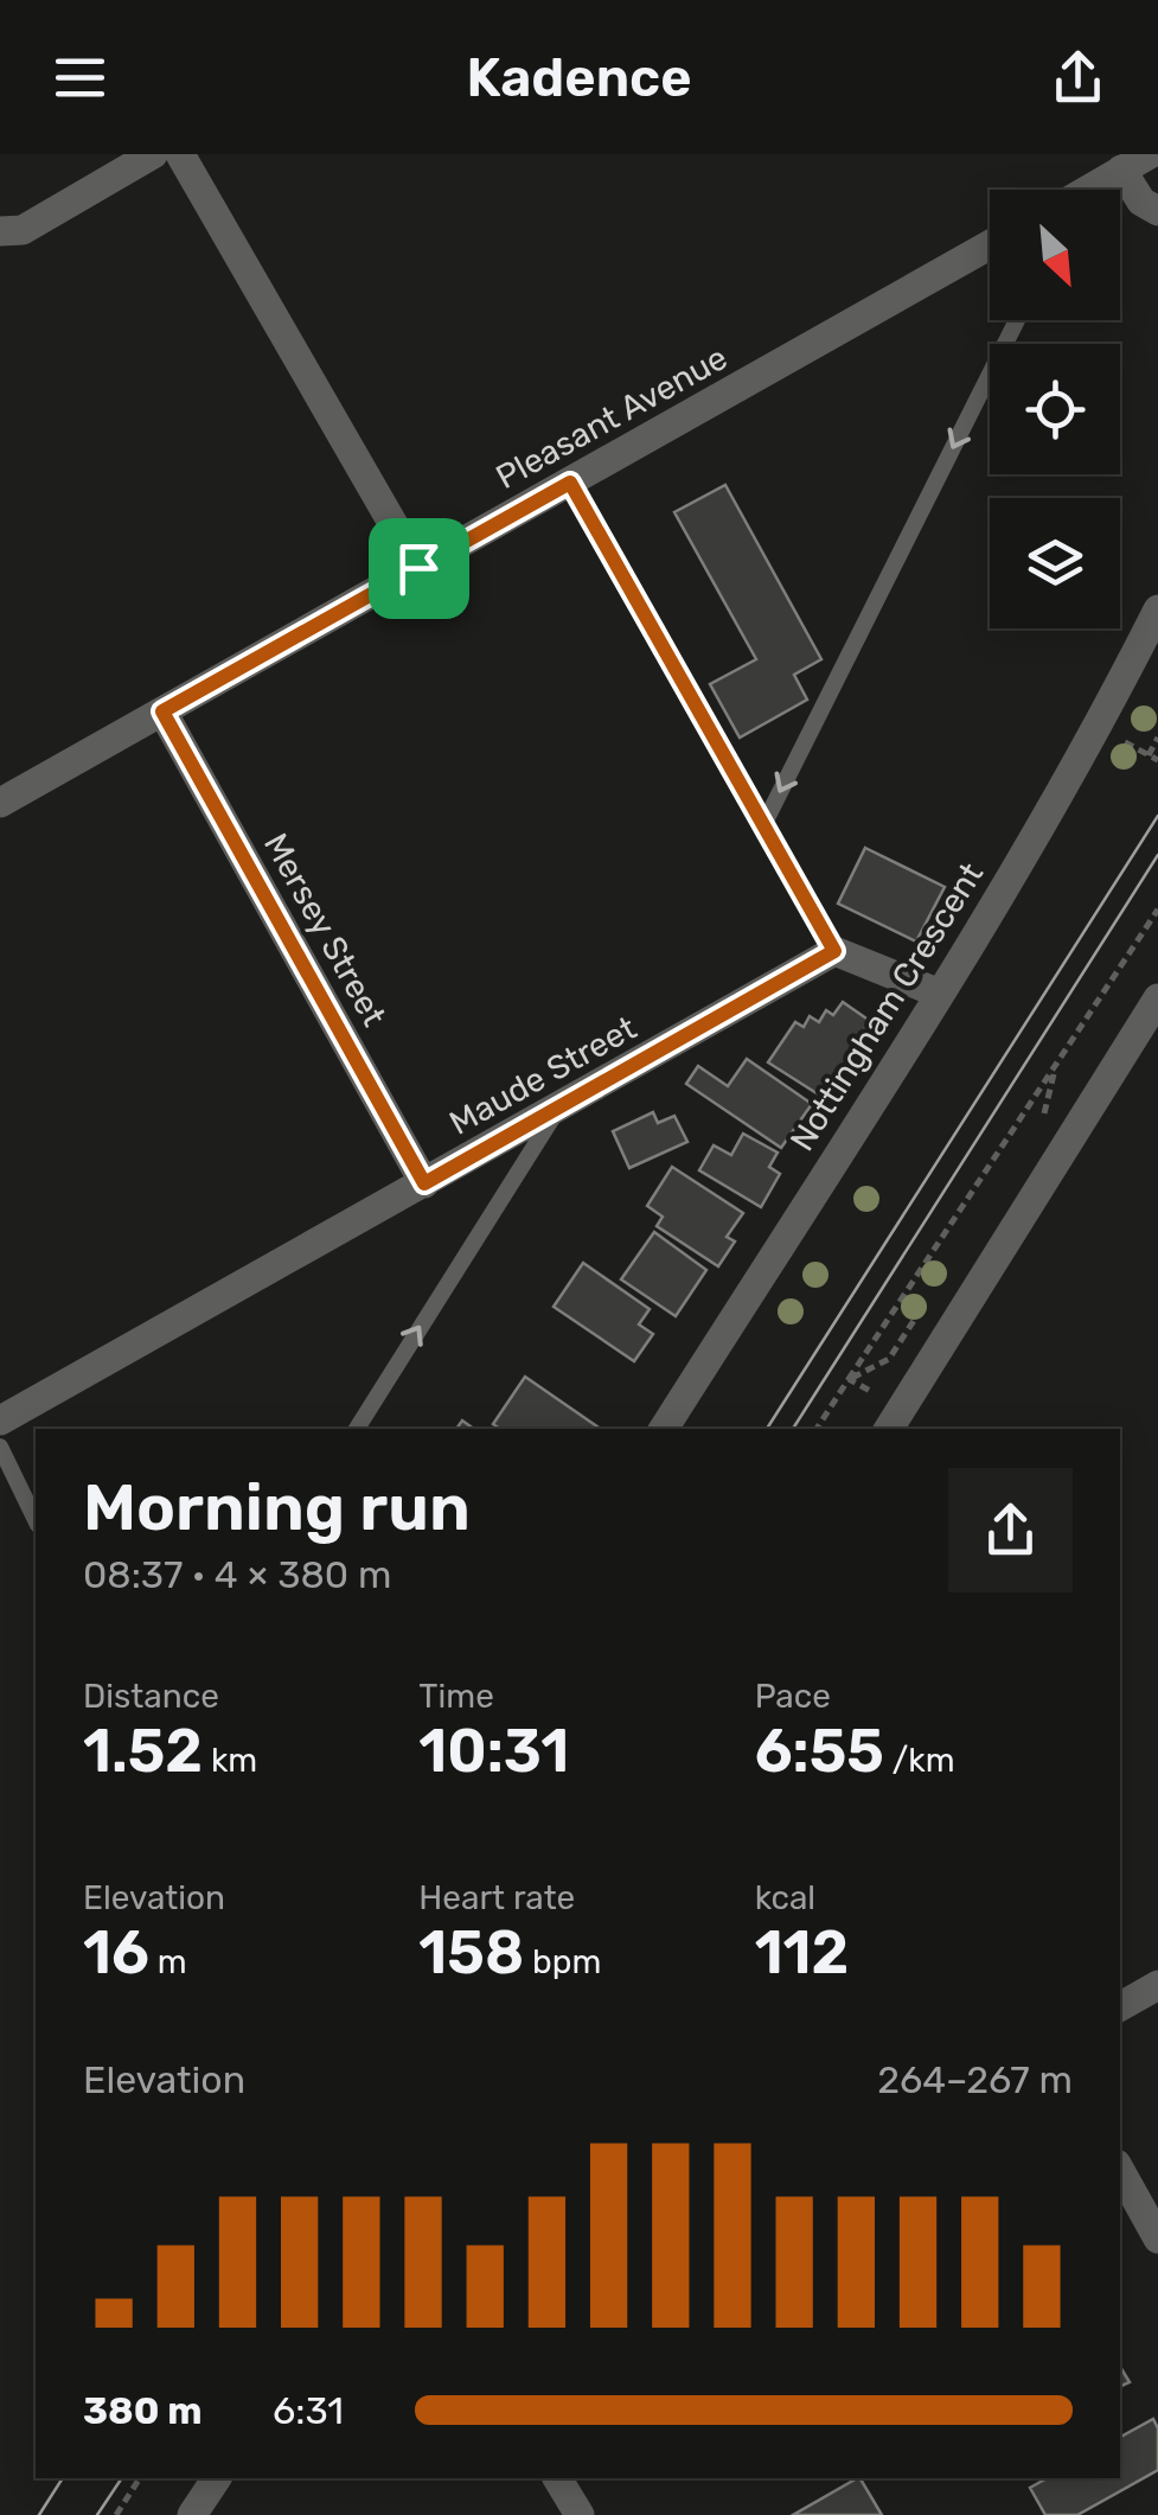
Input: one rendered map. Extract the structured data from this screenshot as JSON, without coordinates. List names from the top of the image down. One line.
{"streets":{"street":["Pleasant Avenue","Mersey Street","Nottingham Crescent","Maude Street"]},"crossings":[["Pleasant Avenue","Mersey Street"],["Mersey Street","Maude Street"]],"north":"bottom right","page":{"header":"Kadence","heading":["Morning run","08:37 · 4 × 380 m"],"stats":[["Distance","1.52 km"],["Time","10:31"],["Pace","6:55 /km"],["Elevation","16 m"],["Heart rate","158 bpm"],["kcal","112"]],"chart":["Elevation","264–267 m"],"list":[{"name":"380 m","note":"6:31"}]}}
